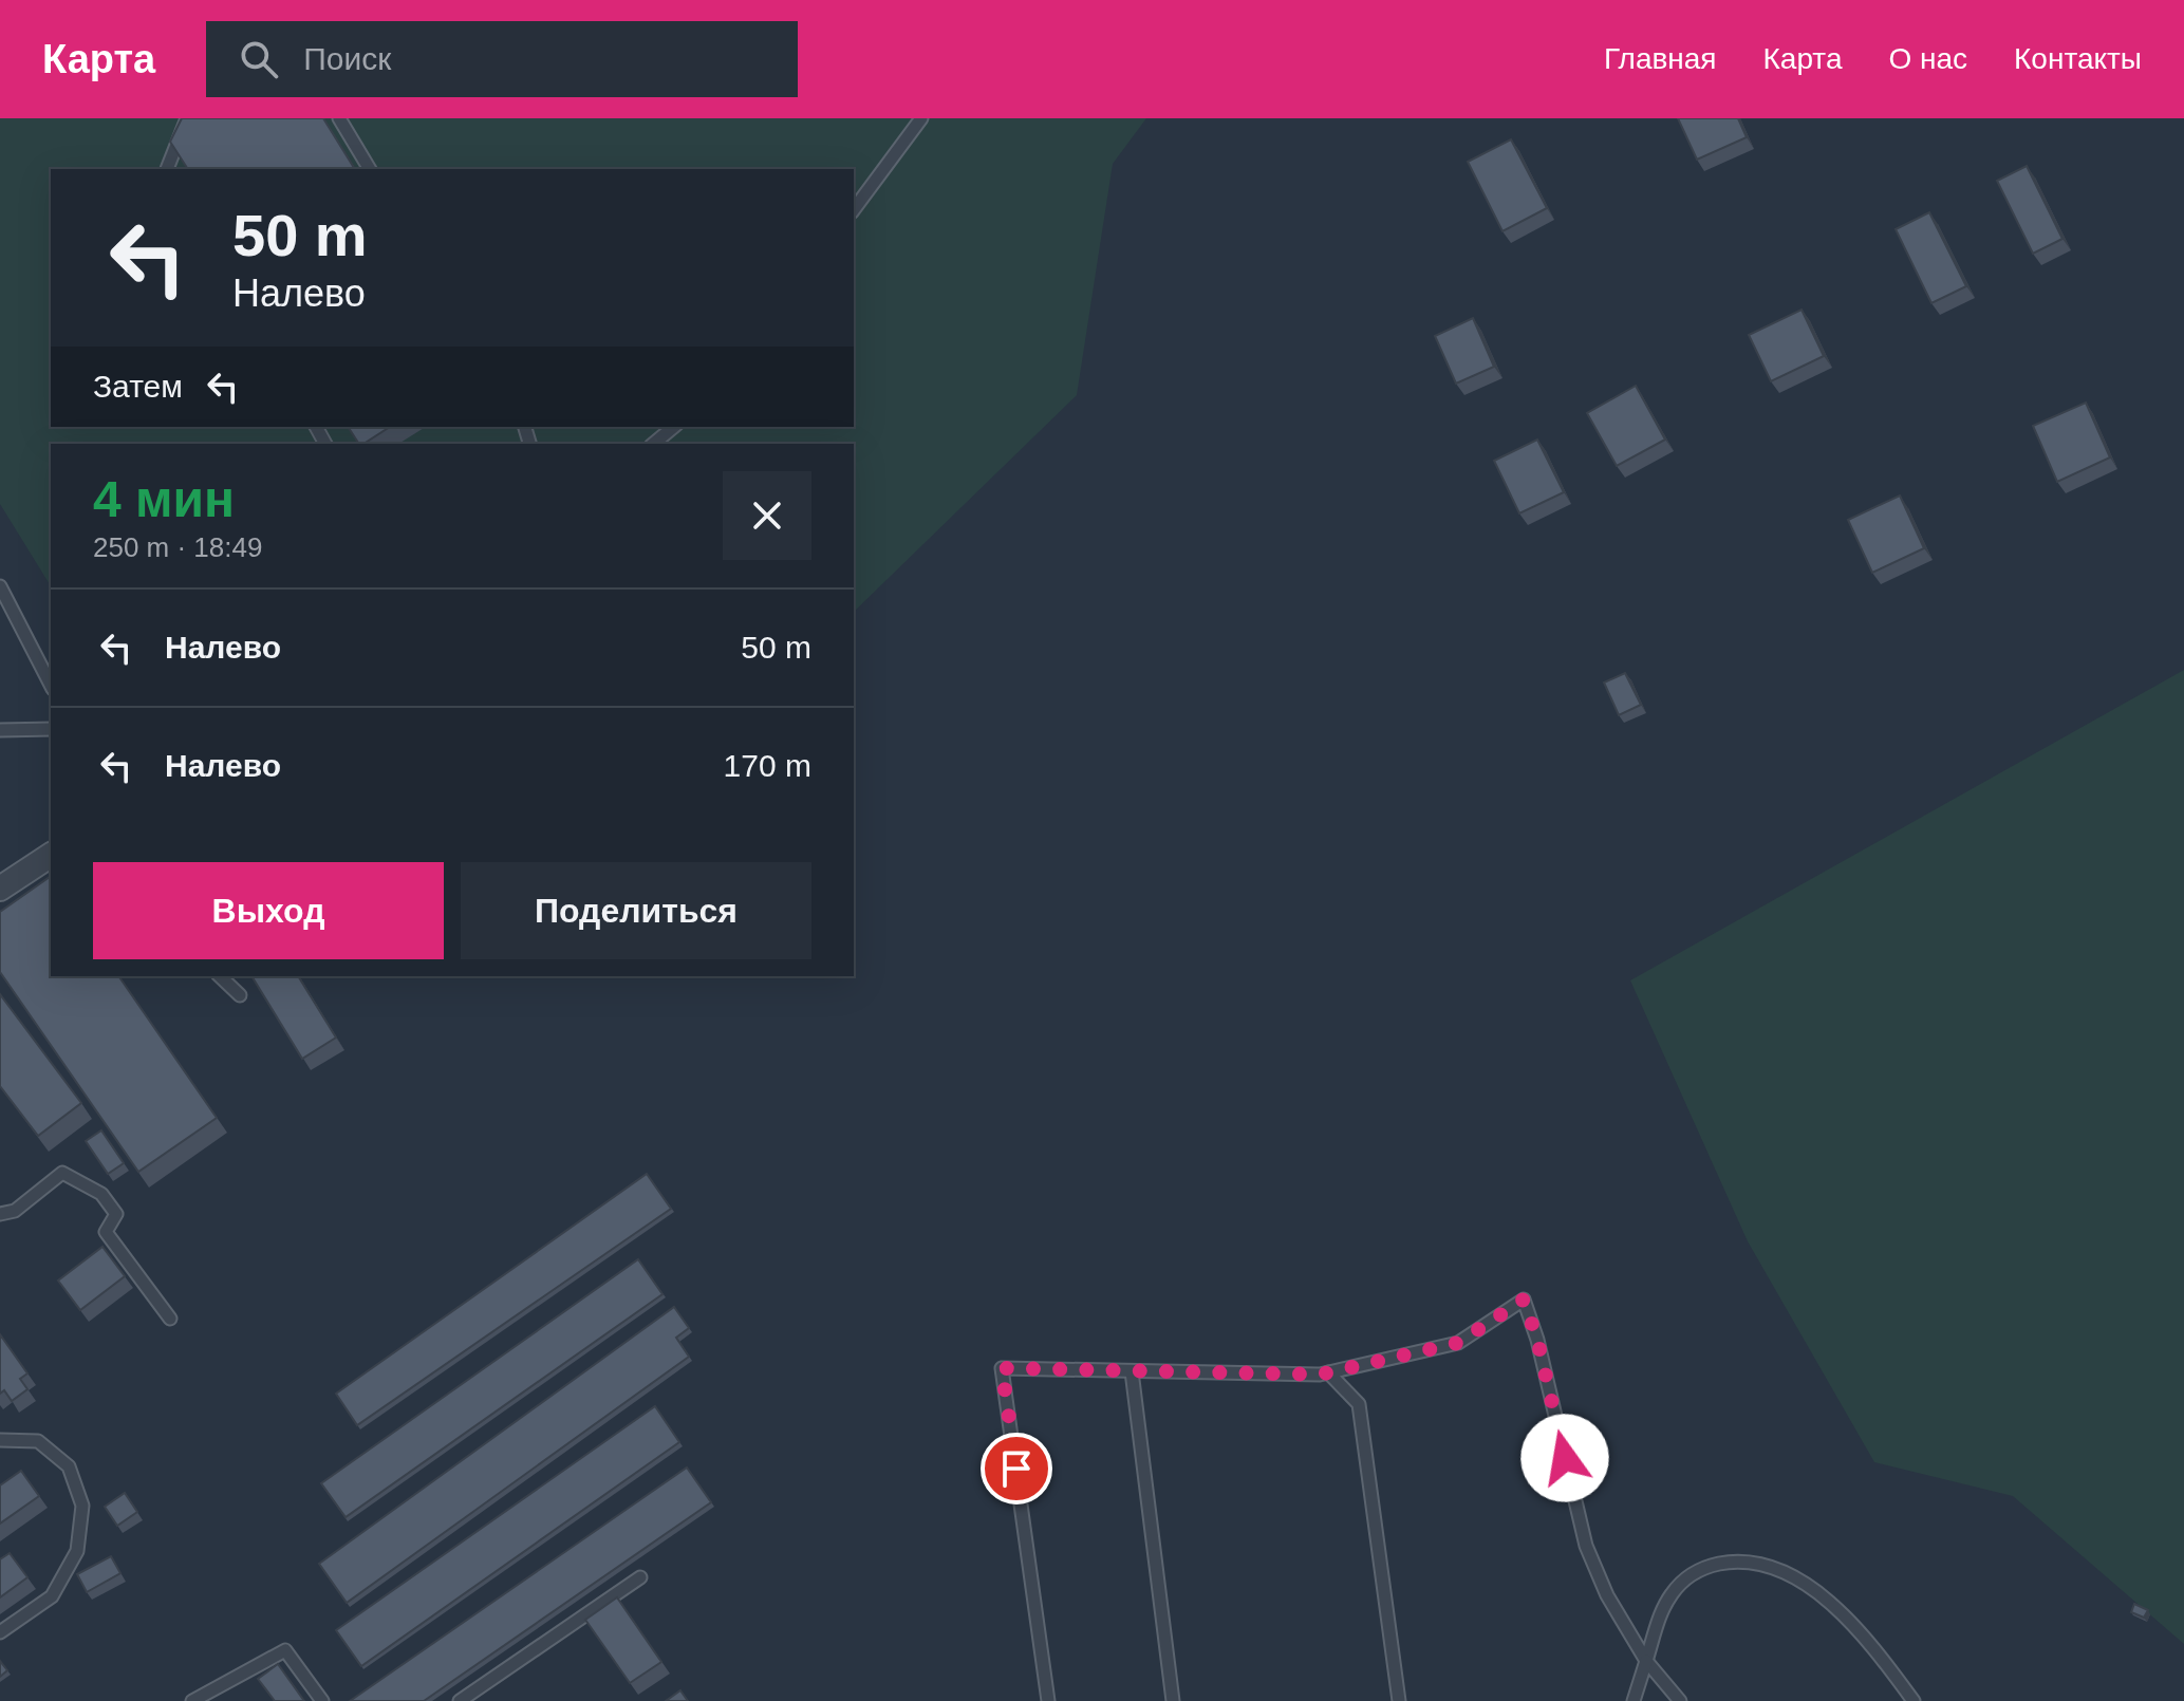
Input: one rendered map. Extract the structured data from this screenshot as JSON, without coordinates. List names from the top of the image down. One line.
{"page":{"header":"Карта","search":"Поиск","nav":["Главная","Карта","О нас","Контакты"],"turn":["50 m","Налево"],"then":"Затем","heading":["4 мин","250 m · 18:49"],"list":[{"name":"Налево","value":"50 m"},{"name":"Налево","value":"170 m"}],"buttons":["Выход","Поделиться"]}}
